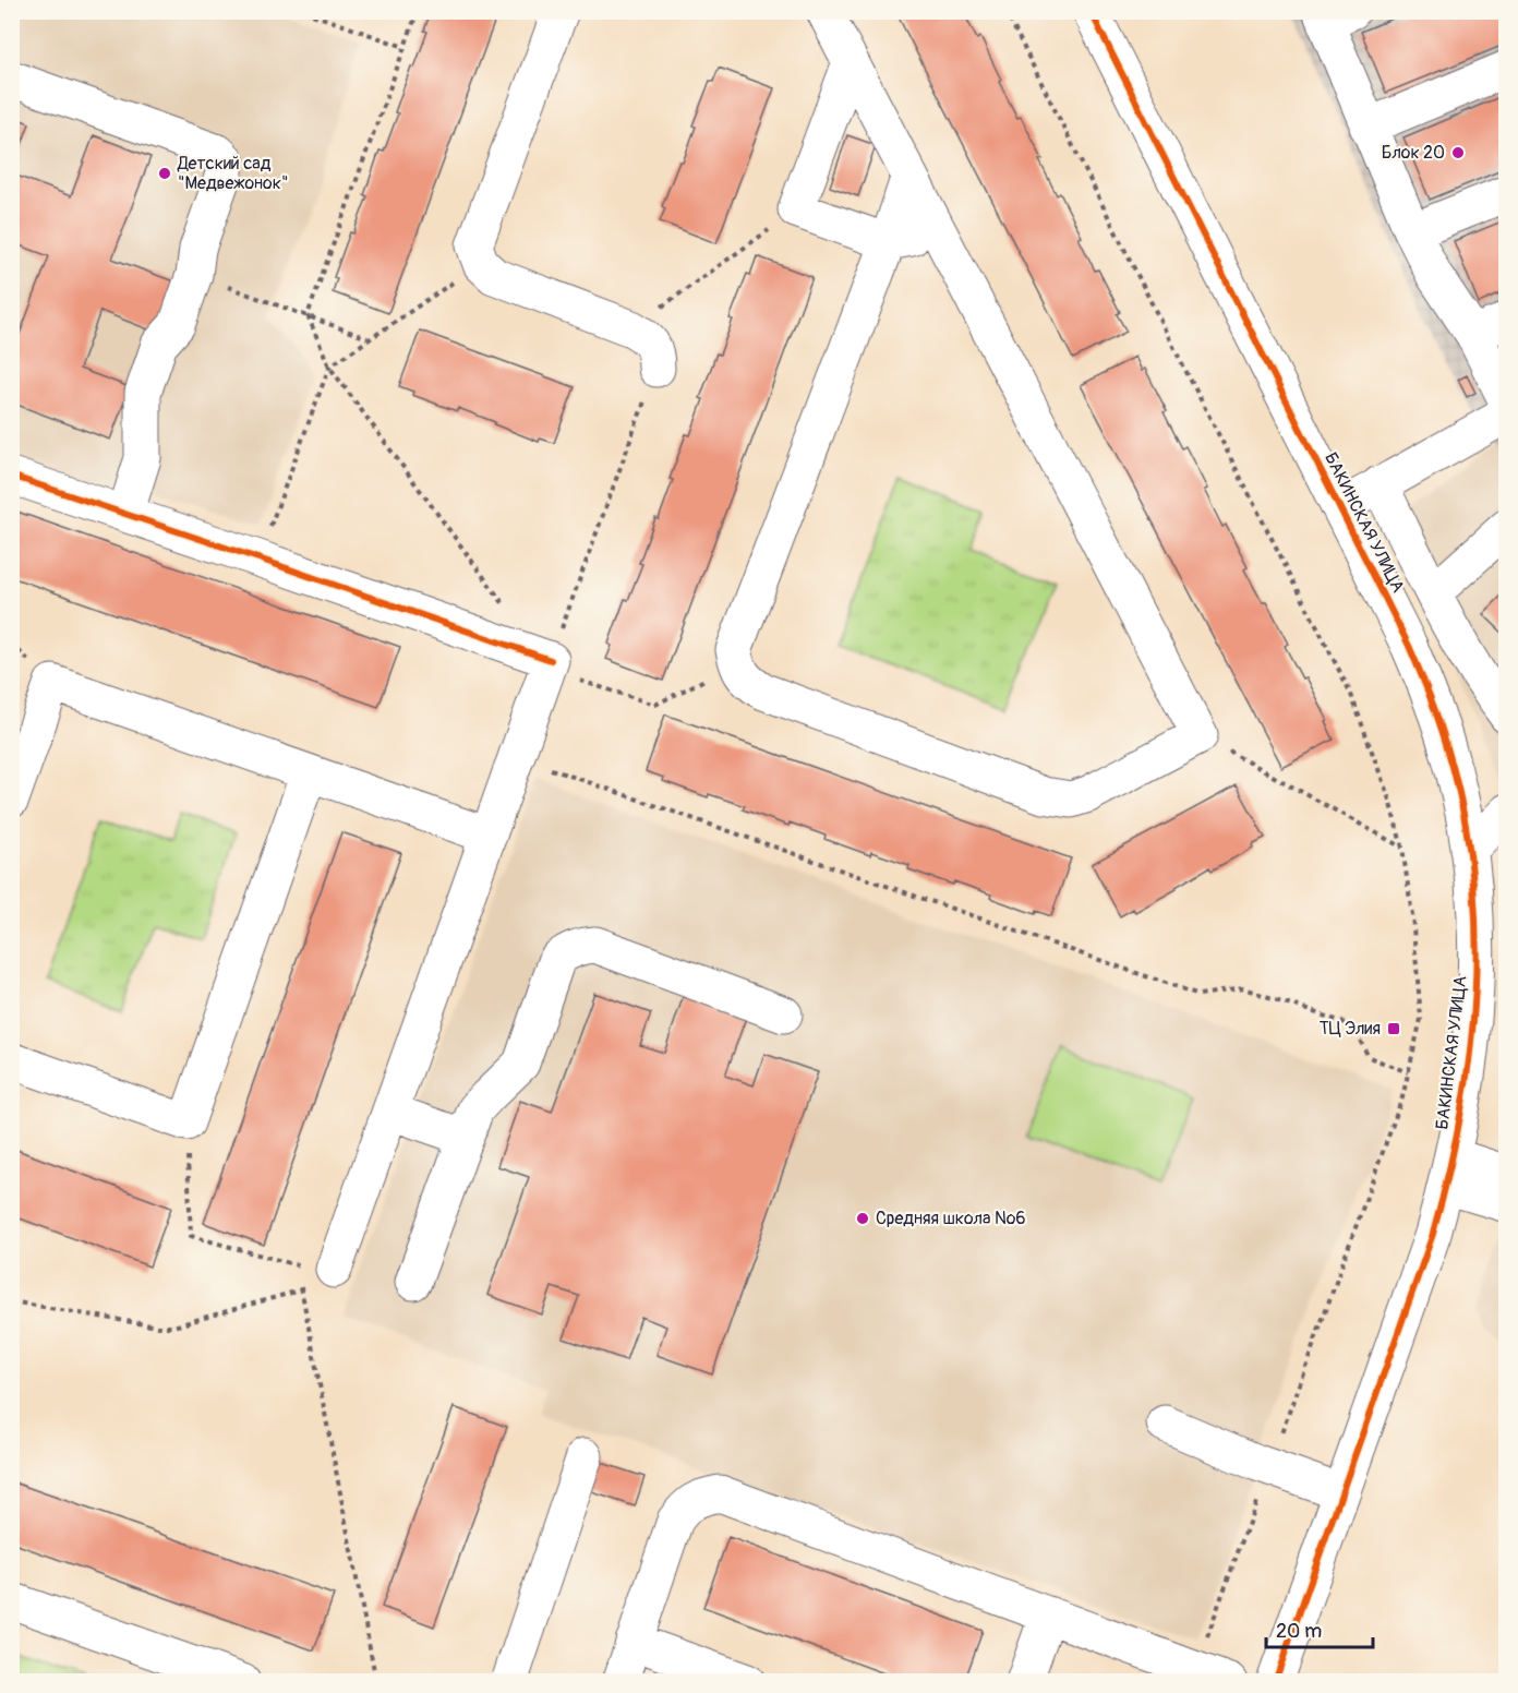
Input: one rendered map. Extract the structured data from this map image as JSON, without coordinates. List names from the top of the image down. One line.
{"streets":{"street":["БАКИНСКАЯ УЛИЦА"]},"places":{"other":["Блок 20","Детский сад \"Медвежонок\"","Средняя школа №6"],"transit":["ТЦ Элия"]},"scale_bar":"20 m"}
